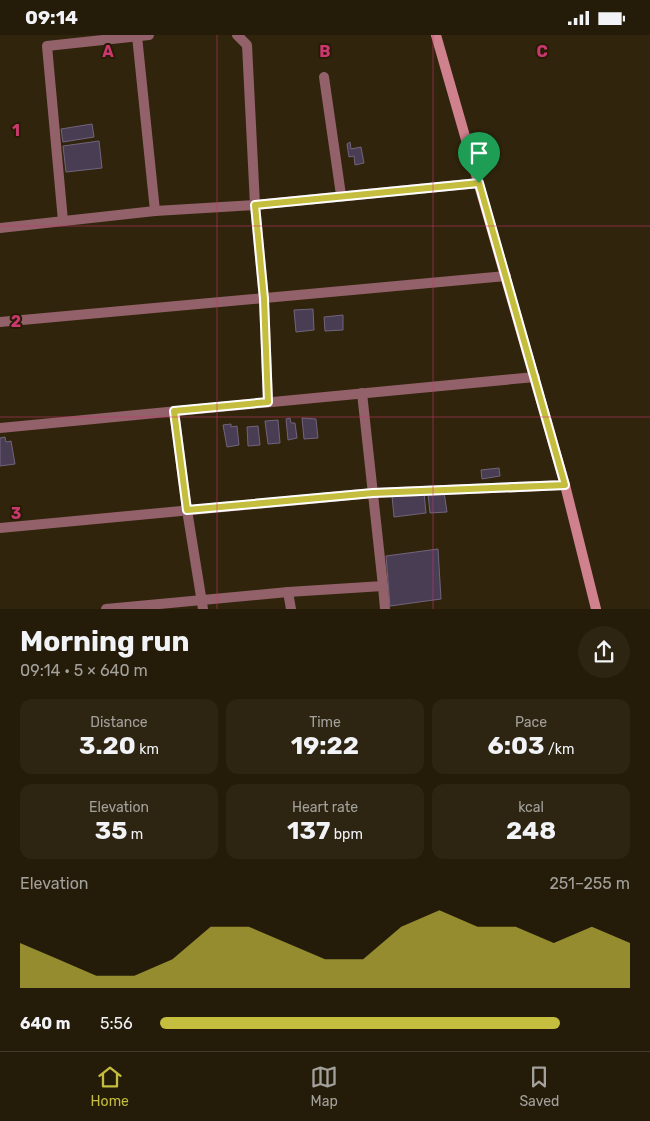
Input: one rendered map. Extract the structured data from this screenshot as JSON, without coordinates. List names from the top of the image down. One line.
{"page":{"status":"09:14","heading":["Morning run","09:14 · 5 × 640 m"],"stats":[["Distance","3.20 km"],["Time","19:22"],["Pace","6:03 /km"],["Elevation","35 m"],["Heart rate","137 bpm"],["kcal","248"]],"chart":["Elevation","251–255 m"],"list":[{"name":"640 m","note":"5:56"}],"tabs":["Home","Map","Saved"]},"grid":{"columns":["A","B","C"],"rows":["1","2","3"]}}
